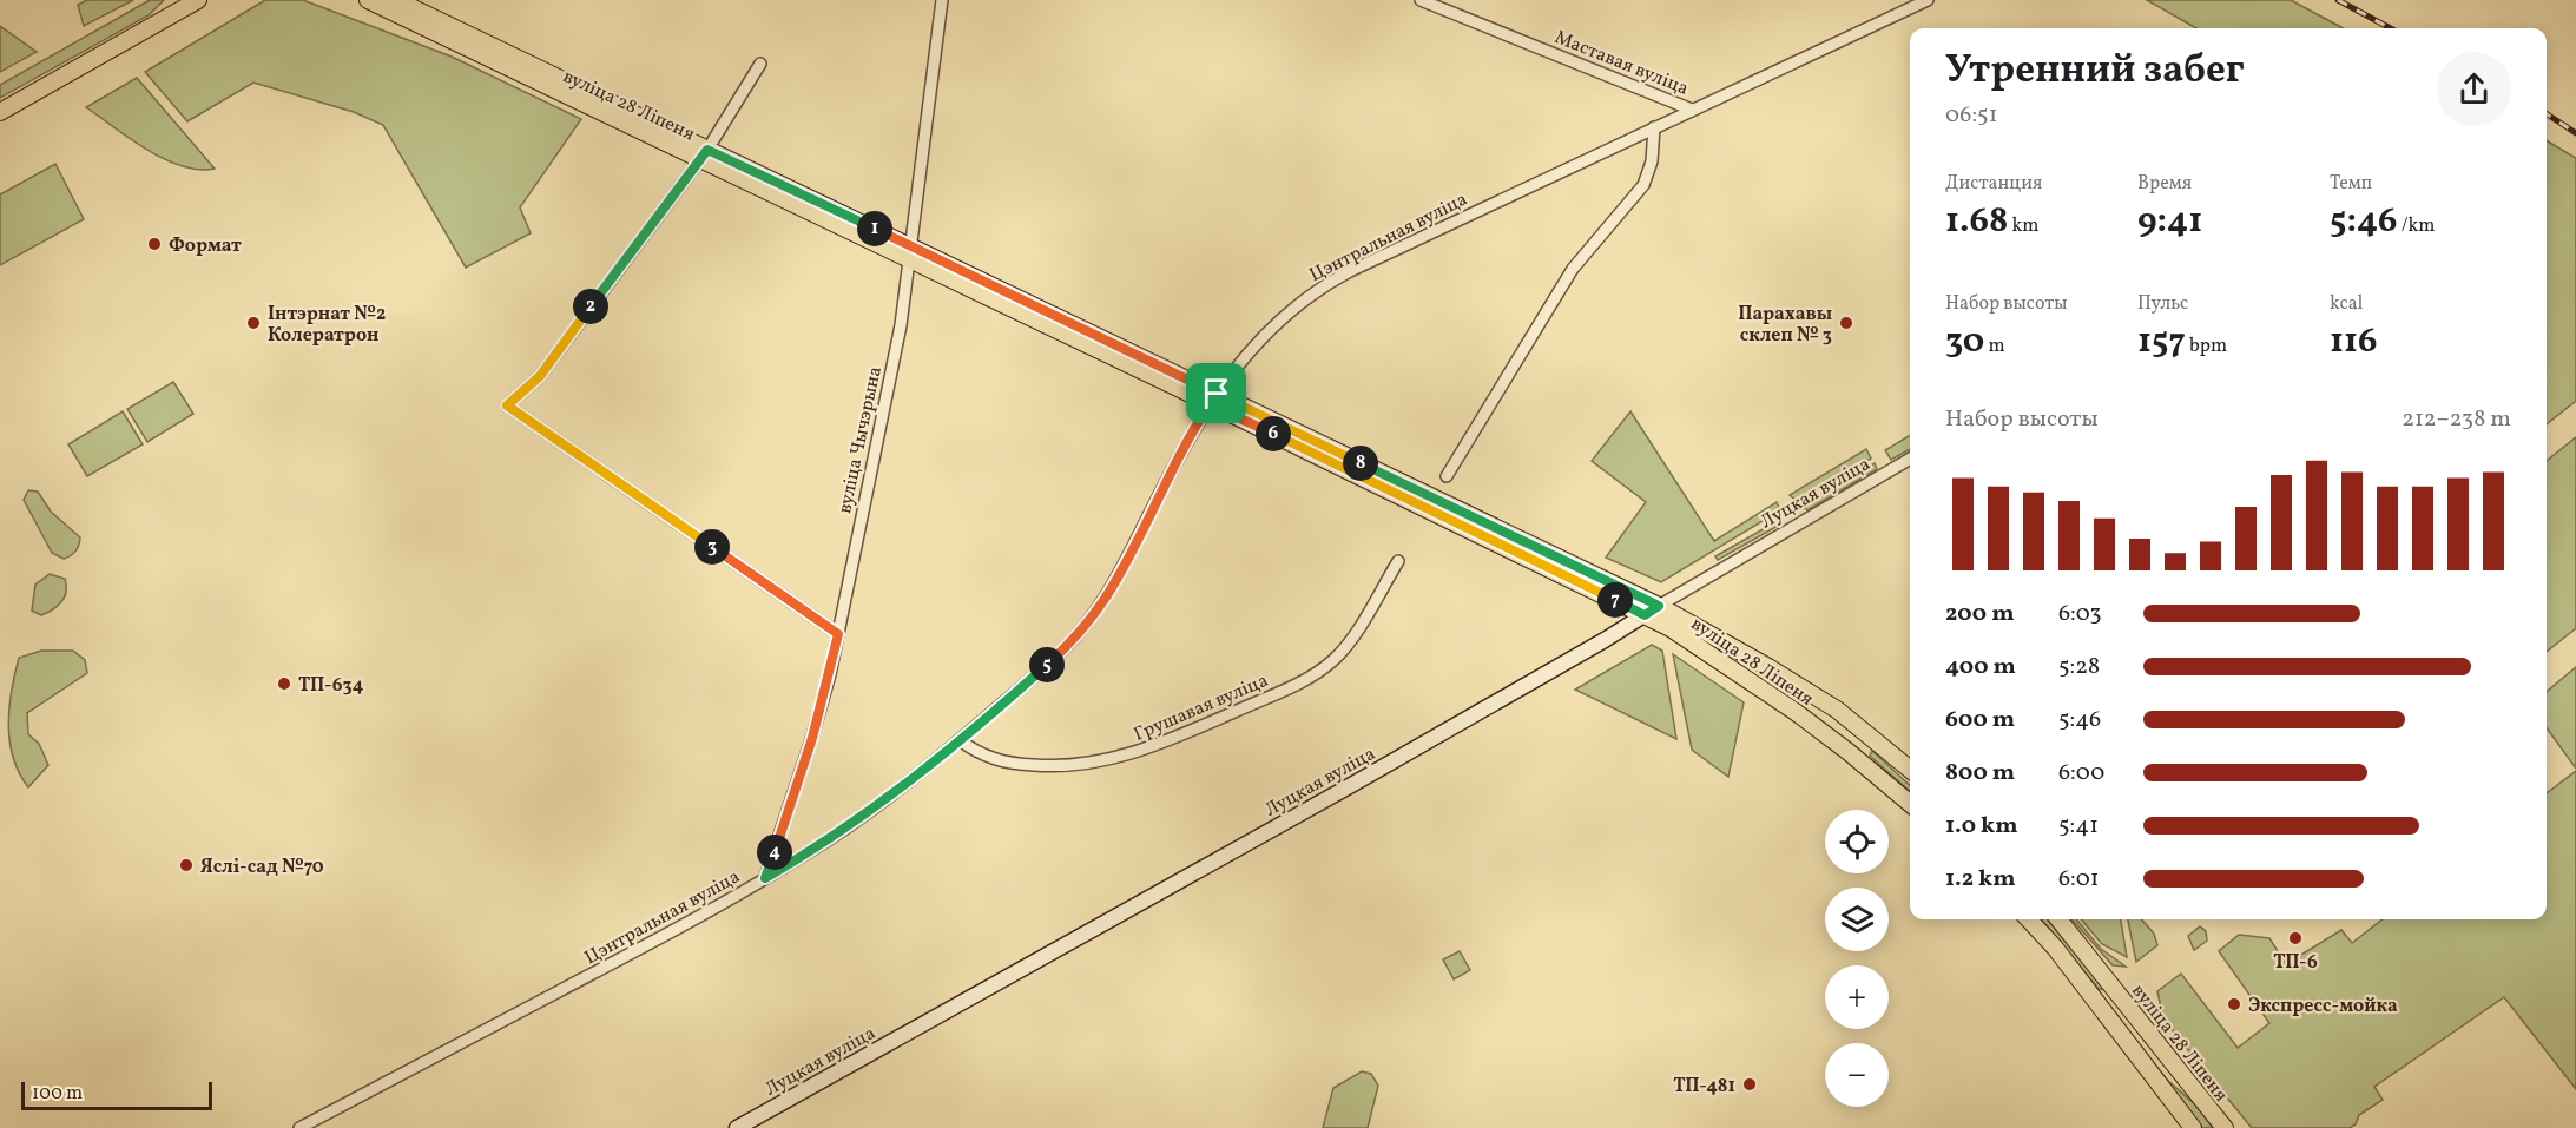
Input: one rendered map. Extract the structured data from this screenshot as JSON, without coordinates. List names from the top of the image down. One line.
{"streets":{"main road":["вуліца 28 Ліпеня","Луцкая вуліца"],"street":["Маставая вуліца","Цэнтральная вуліца","вуліца Чычэрына","Грушавая вуліца"]},"crossings":[["Маставая вуліца","Цэнтральная вуліца"],["вуліца 28 Ліпеня","Цэнтральная вуліца"],["вуліца 28 Ліпеня","вуліца Чычэрына"],["вуліца 28 Ліпеня","Луцкая вуліца"],["Цэнтральная вуліца","вуліца Чычэрына"],["Цэнтральная вуліца","Грушавая вуліца"]],"places":["Формат","Інтэрнат №2 Колератрон","Парахавы склеп № 3","ТП-634","Яслі-сад №70","ТП-6","Экспресс-мойка","ТП-481"],"scale_bar":"100 m","page":{"heading":["Утренний забег","06:51"],"stats":[["Дистанция","1.68 km"],["Время","9:41"],["Темп","5:46 /km"],["Набор высоты","30 m"],["Пульс","157 bpm"],["kcal","116"]],"pins":["1","2","6","8","3","7","5","4"],"chart":["Набор высоты","212–238 m"],"list":[{"name":"200 m","note":"6:03"},{"name":"400 m","note":"5:28"},{"name":"600 m","note":"5:46"},{"name":"800 m","note":"6:00"},{"name":"1.0 km","note":"5:41"},{"name":"1.2 km","note":"6:01"}],"map_buttons":["+","−"],"scale":"100 m"}}
